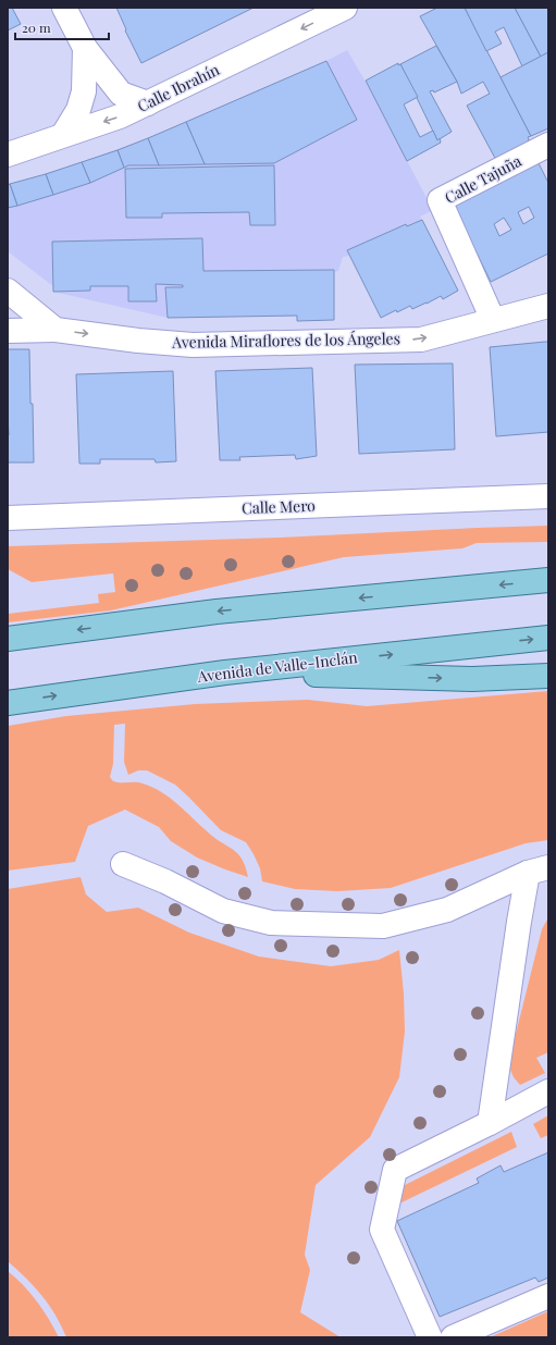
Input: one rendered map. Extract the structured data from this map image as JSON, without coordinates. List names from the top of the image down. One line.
{"streets":{"main road":["Avenida de Valle-Inclán"],"street":["Calle Ibrahín","Calle Tajuña","Avenida Miraflores de los Ángeles","Calle Mero"]},"crossings":[["Calle Tajuña","Avenida Miraflores de los Ángeles"]],"one_way":["Calle Ibrahín","Avenida Miraflores de los Ángeles"],"scale_bar":"20 m"}
